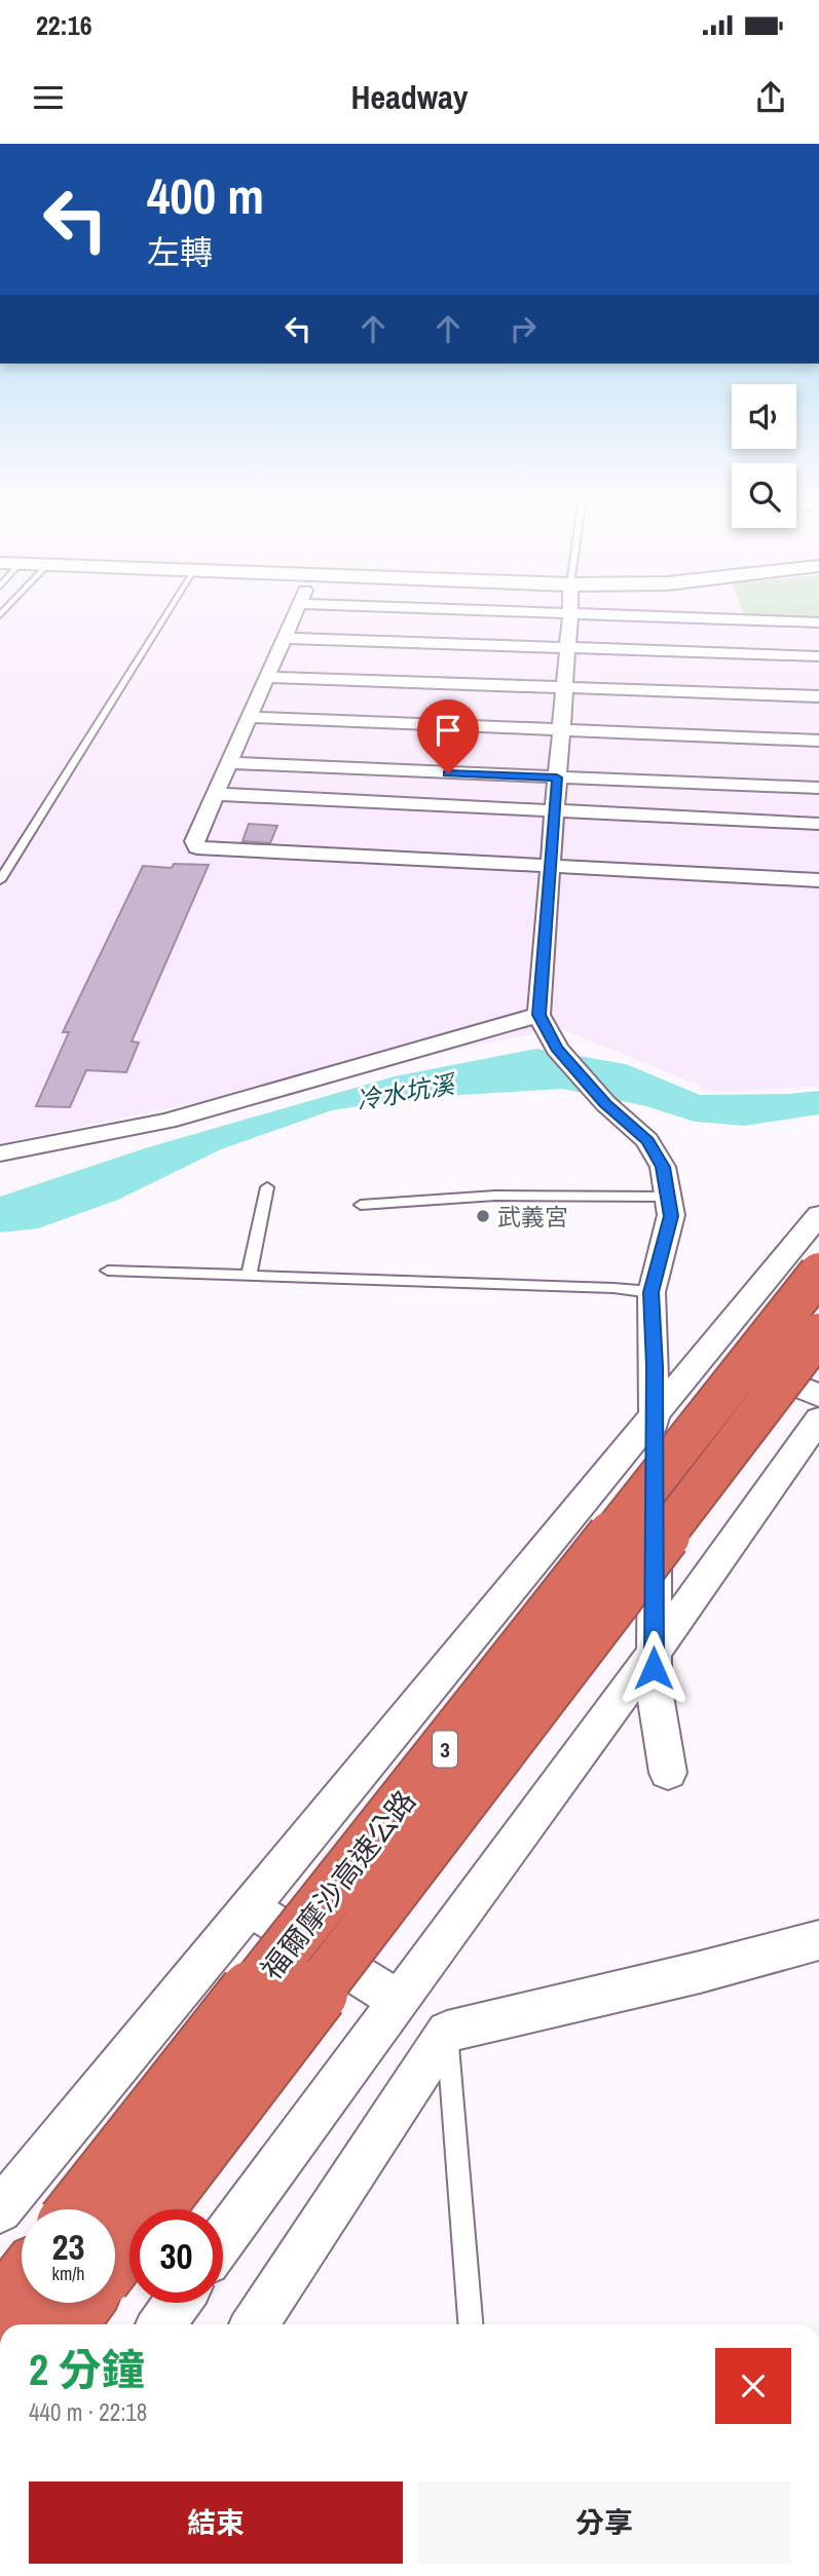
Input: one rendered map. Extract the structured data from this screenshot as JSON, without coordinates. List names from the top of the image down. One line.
{"streets":{"highway":["3","福爾摩沙高速公路"]},"water":["冷水坑溪"],"places":["武義宮"],"page":{"status":"22:16","header":"Headway","turn":["400 m","左轉"],"speed":"23 km/h","limit":"30","heading":["2 分鐘","440 m · 22:18"],"buttons":["結束","分享"]}}
